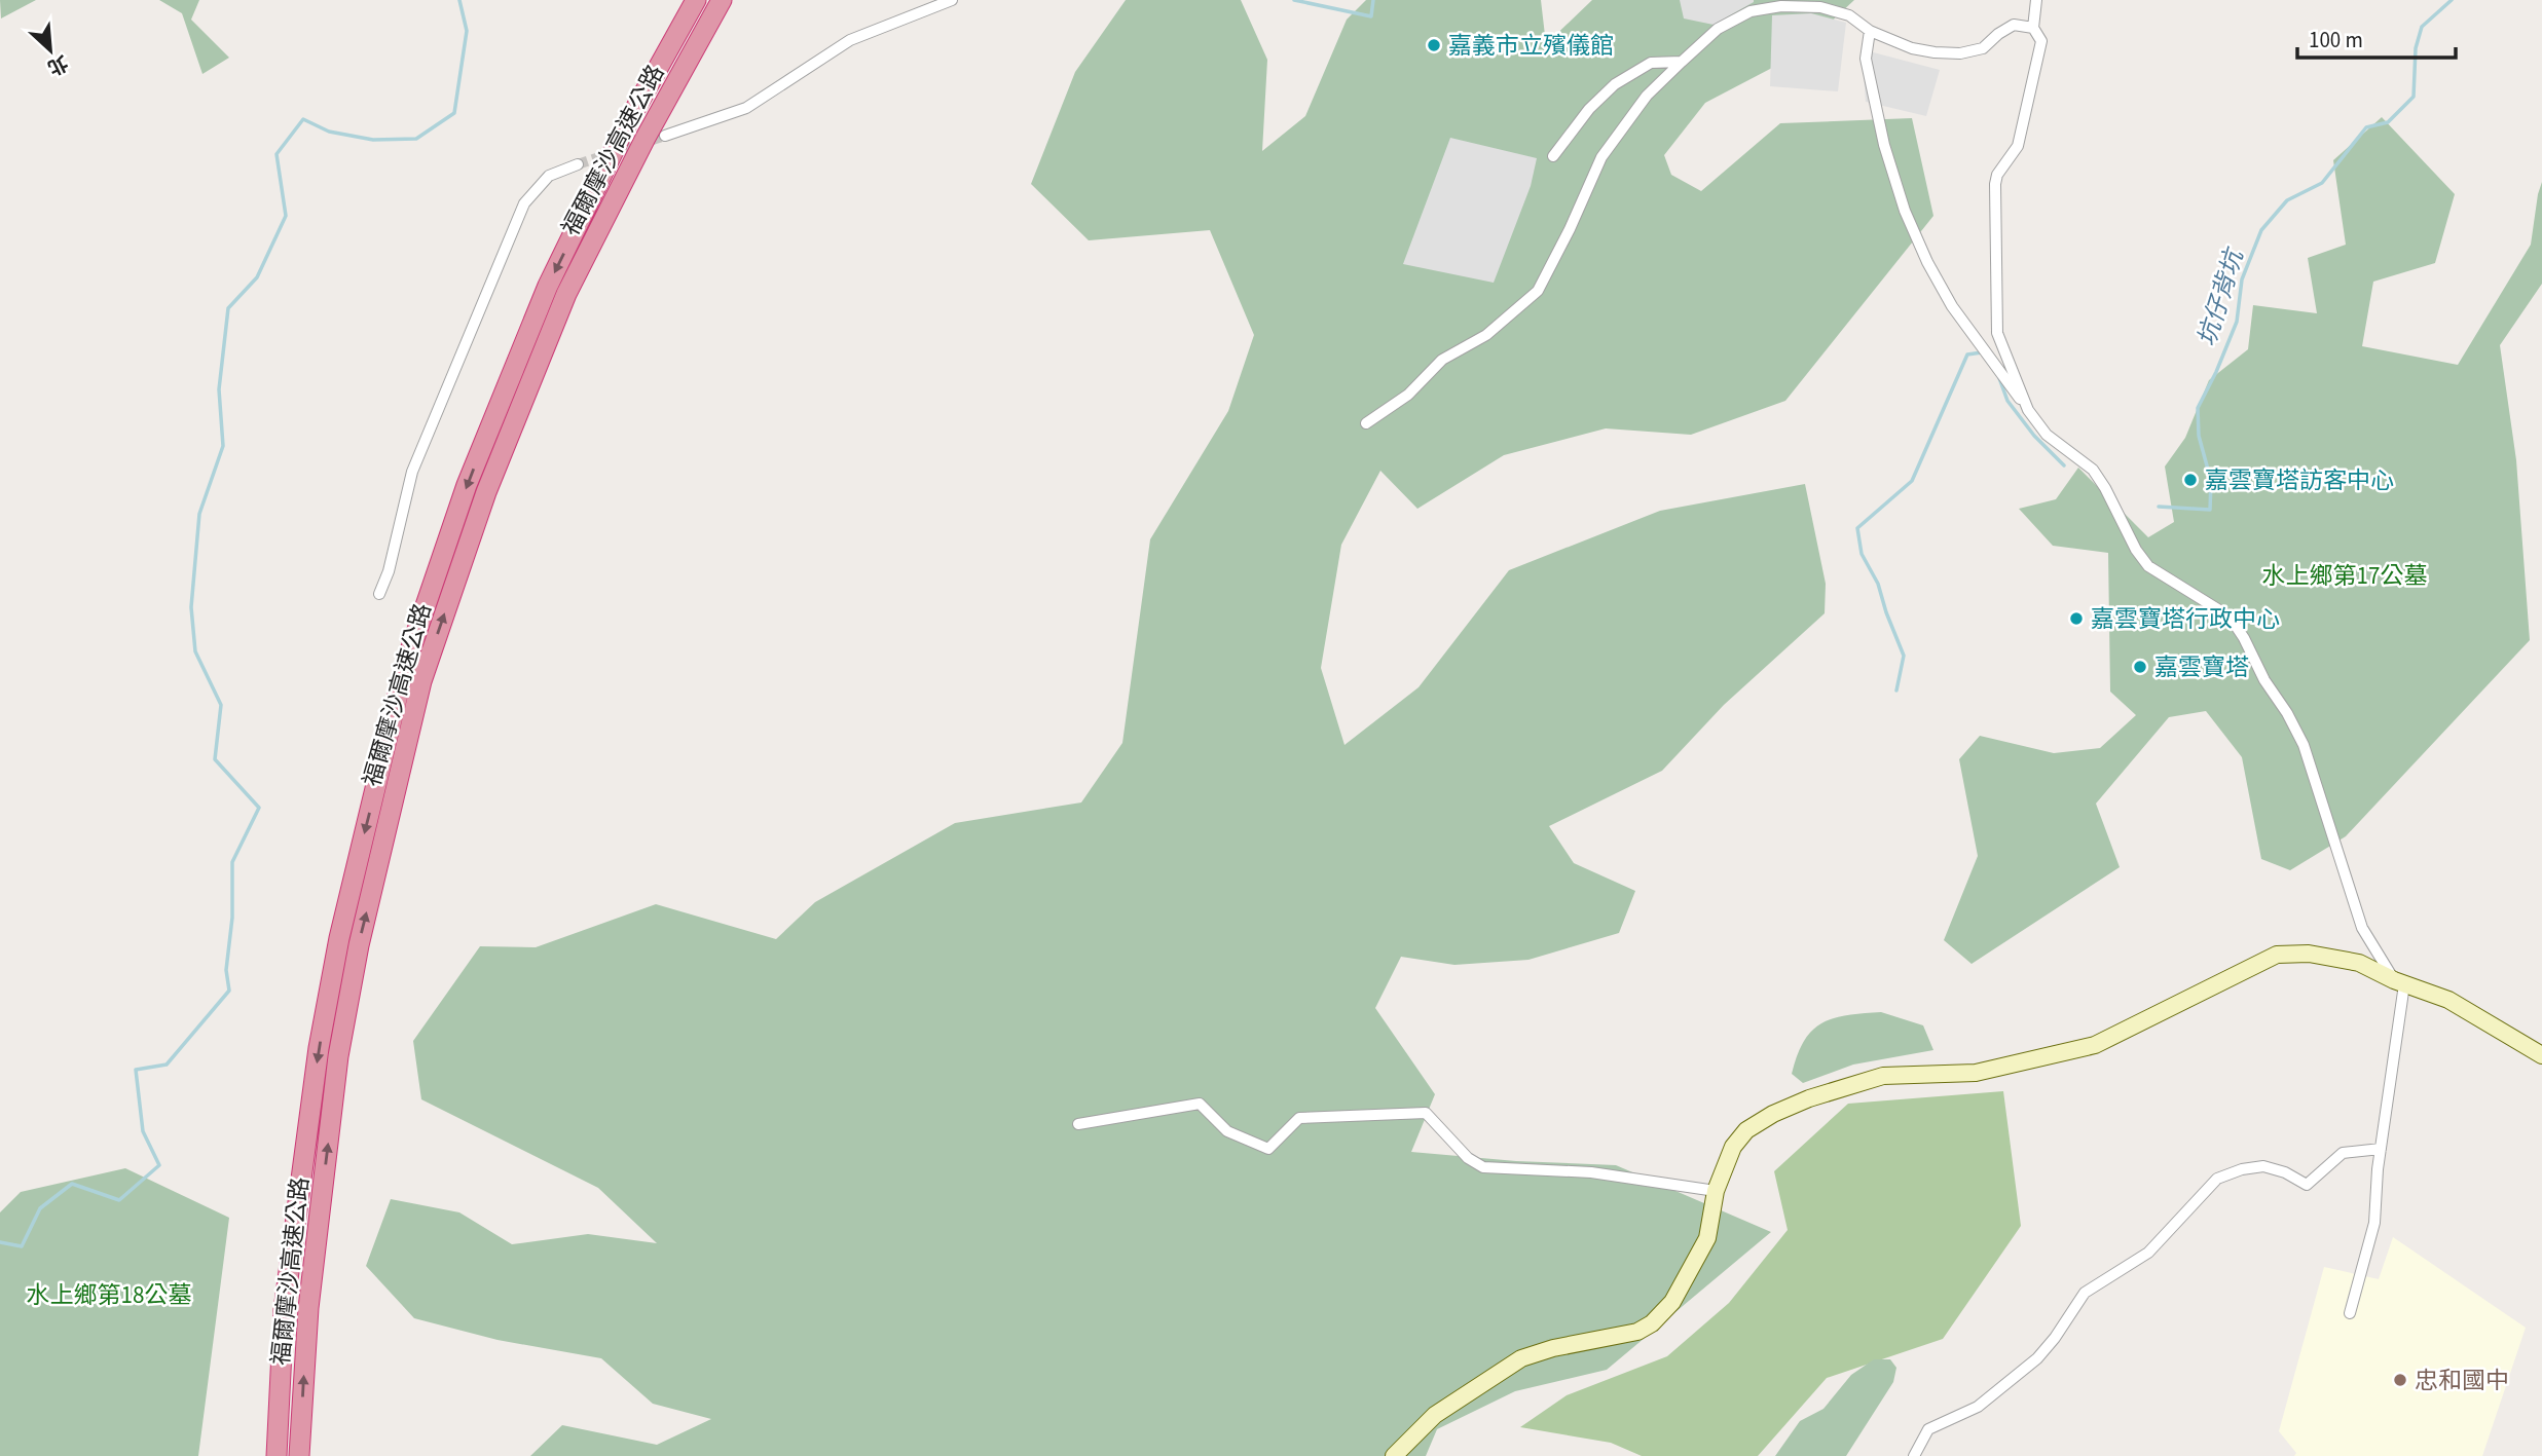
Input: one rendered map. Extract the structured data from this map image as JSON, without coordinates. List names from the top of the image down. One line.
{"streets":{"highway":["福爾摩沙高速公路"]},"water":["坑仔背坑"],"parks":["水上鄉第17公墓","水上鄉第18公墓"],"places":["嘉義市立殯儀館","嘉雲寶塔訪客中心","嘉雲寶塔行政中心","嘉雲寶塔","忠和國中"],"scale_bar":"100 m","north":"bottom right"}
